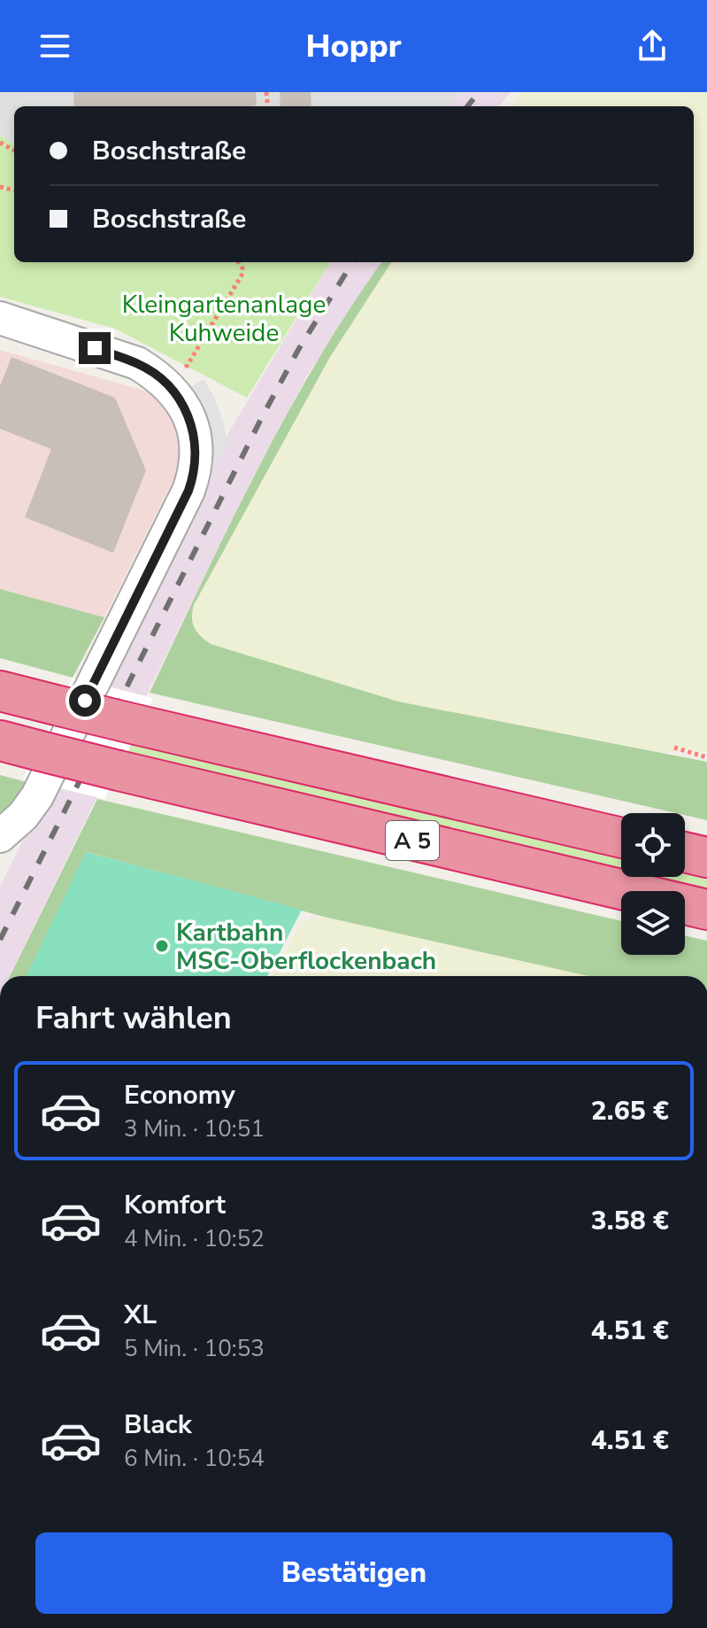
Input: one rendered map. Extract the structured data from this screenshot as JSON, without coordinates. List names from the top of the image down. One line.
{"streets":{"highway":["A 5"]},"parks":["Kleingartenanlage Kuhweide"],"places":["Kartbahn MSC-Oberflockenbach"],"page":{"header":"Hoppr","banner":["Boschstraße","Boschstraße"],"heading":"Fahrt wählen","list":[{"name":"Economy","note":"3 Min. · 10:51","value":"2.65 €"},{"name":"Komfort","note":"4 Min. · 10:52","value":"3.58 €"},{"name":"XL","note":"5 Min. · 10:53","value":"4.51 €"},{"name":"Black","note":"6 Min. · 10:54","value":"4.51 €"}],"buttons":"Bestätigen"}}
